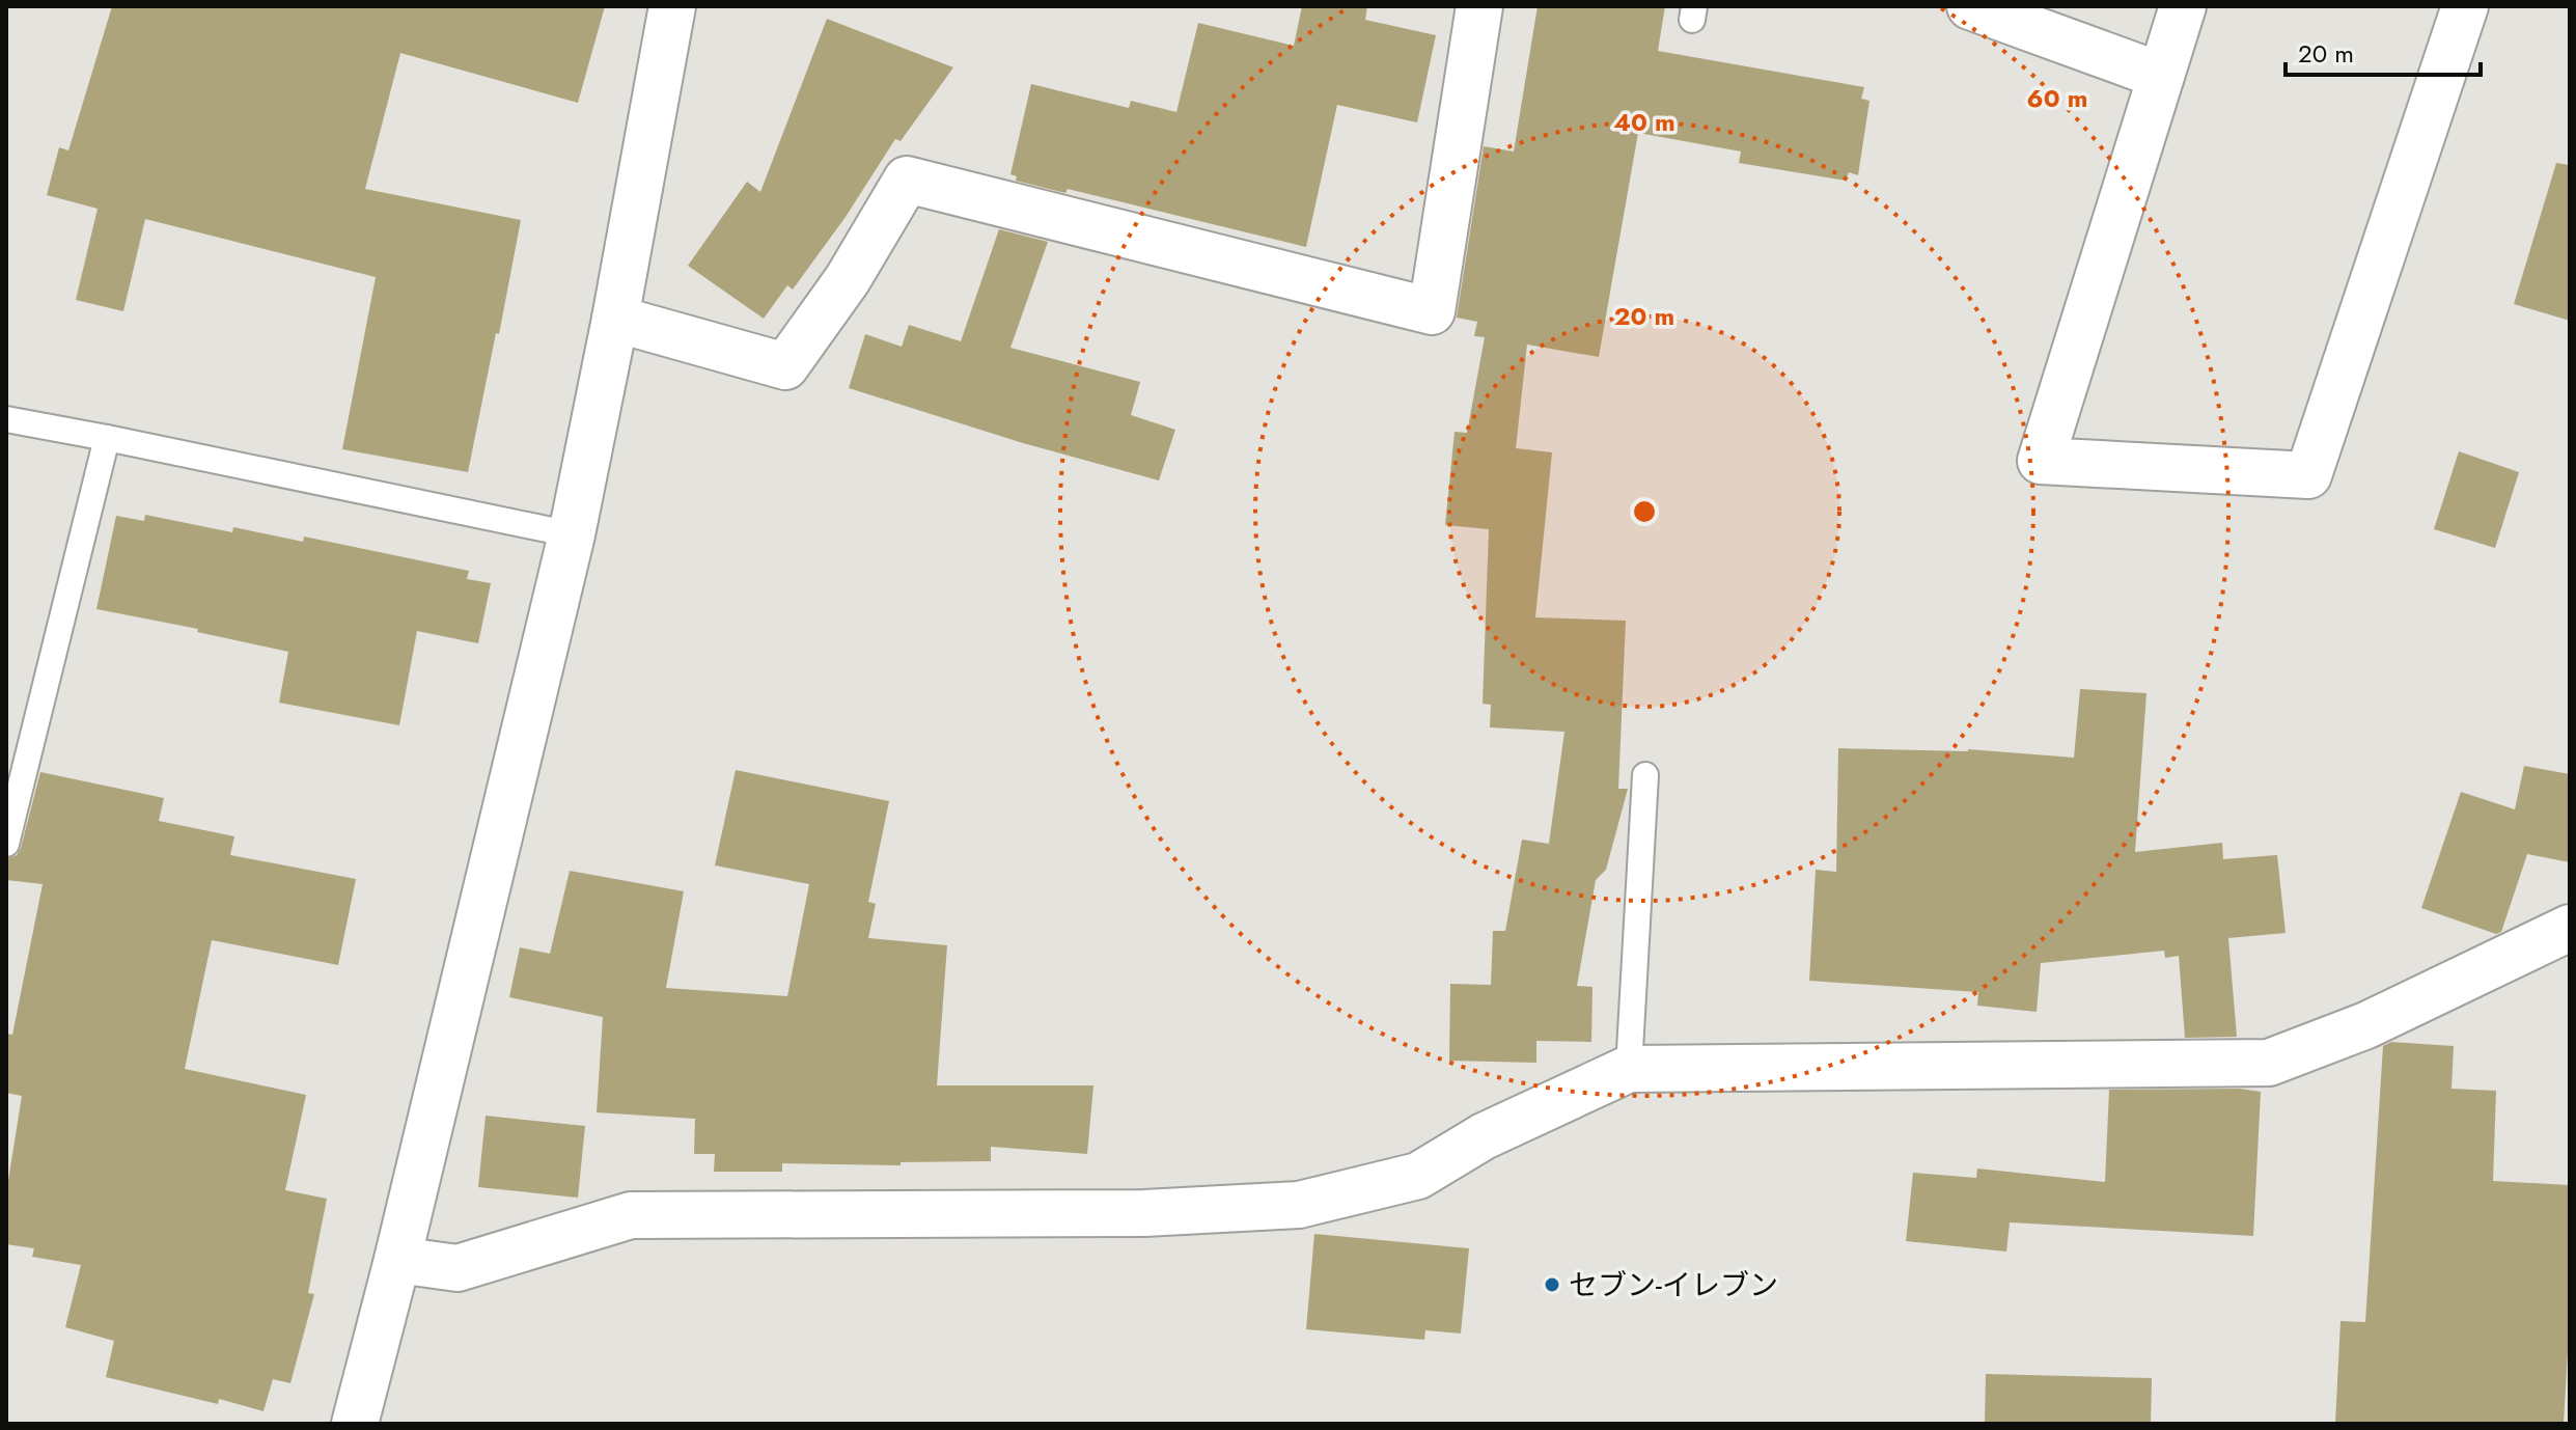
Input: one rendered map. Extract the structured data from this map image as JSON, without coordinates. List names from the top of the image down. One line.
{"places":["セブン-イレブン"],"scale_bar":"20 m","rings":["60 m","40 m","20 m"]}
